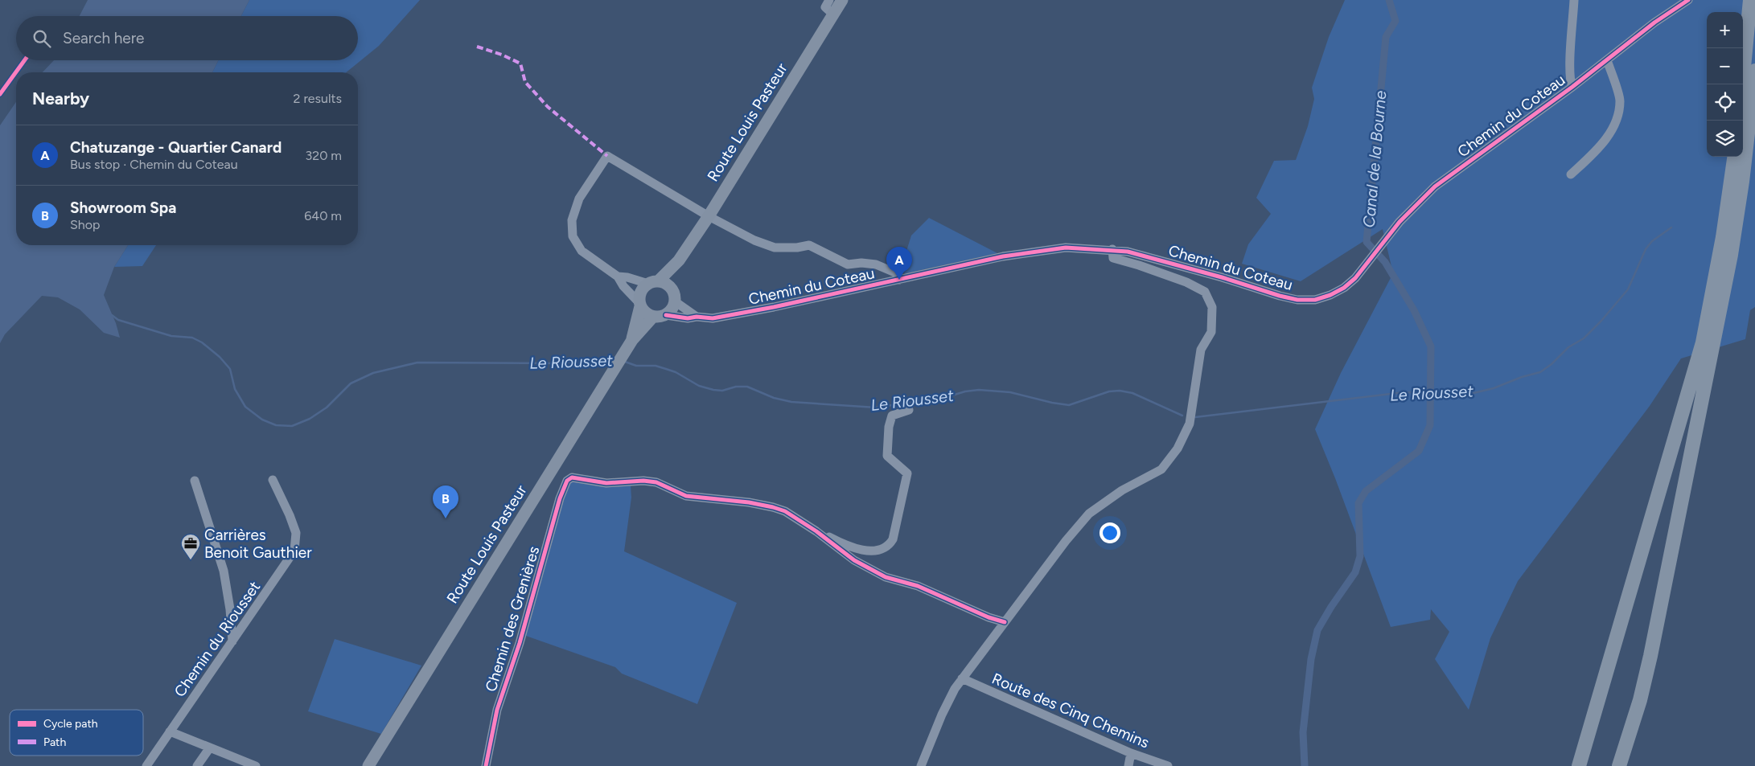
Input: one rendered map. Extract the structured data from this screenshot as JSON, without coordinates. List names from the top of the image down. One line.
{"streets":{"main road":["Route Louis Pasteur"],"street":["Chemin du Coteau","Chemin des Grenières","Chemin du Riousset","Route des Cinq Chemins"]},"crossings":[["Chemin du Coteau","Route Louis Pasteur"]],"water":["Canal de la Bourne","Le Riousset"],"places":{"office":["Carrières Benoit Gauthier"]},"legend":["Cycle path","Path"],"page":{"map_buttons":["+","−"],"search":"Search here","heading":["Nearby","2 results"],"list":[{"mark":"A","name":"Chatuzange - Quartier Canard","note":"Bus stop · Chemin du Coteau","value":"320 m"},{"mark":"B","name":"Showroom Spa","note":"Shop","value":"640 m"}],"pins":["A","B"]}}
